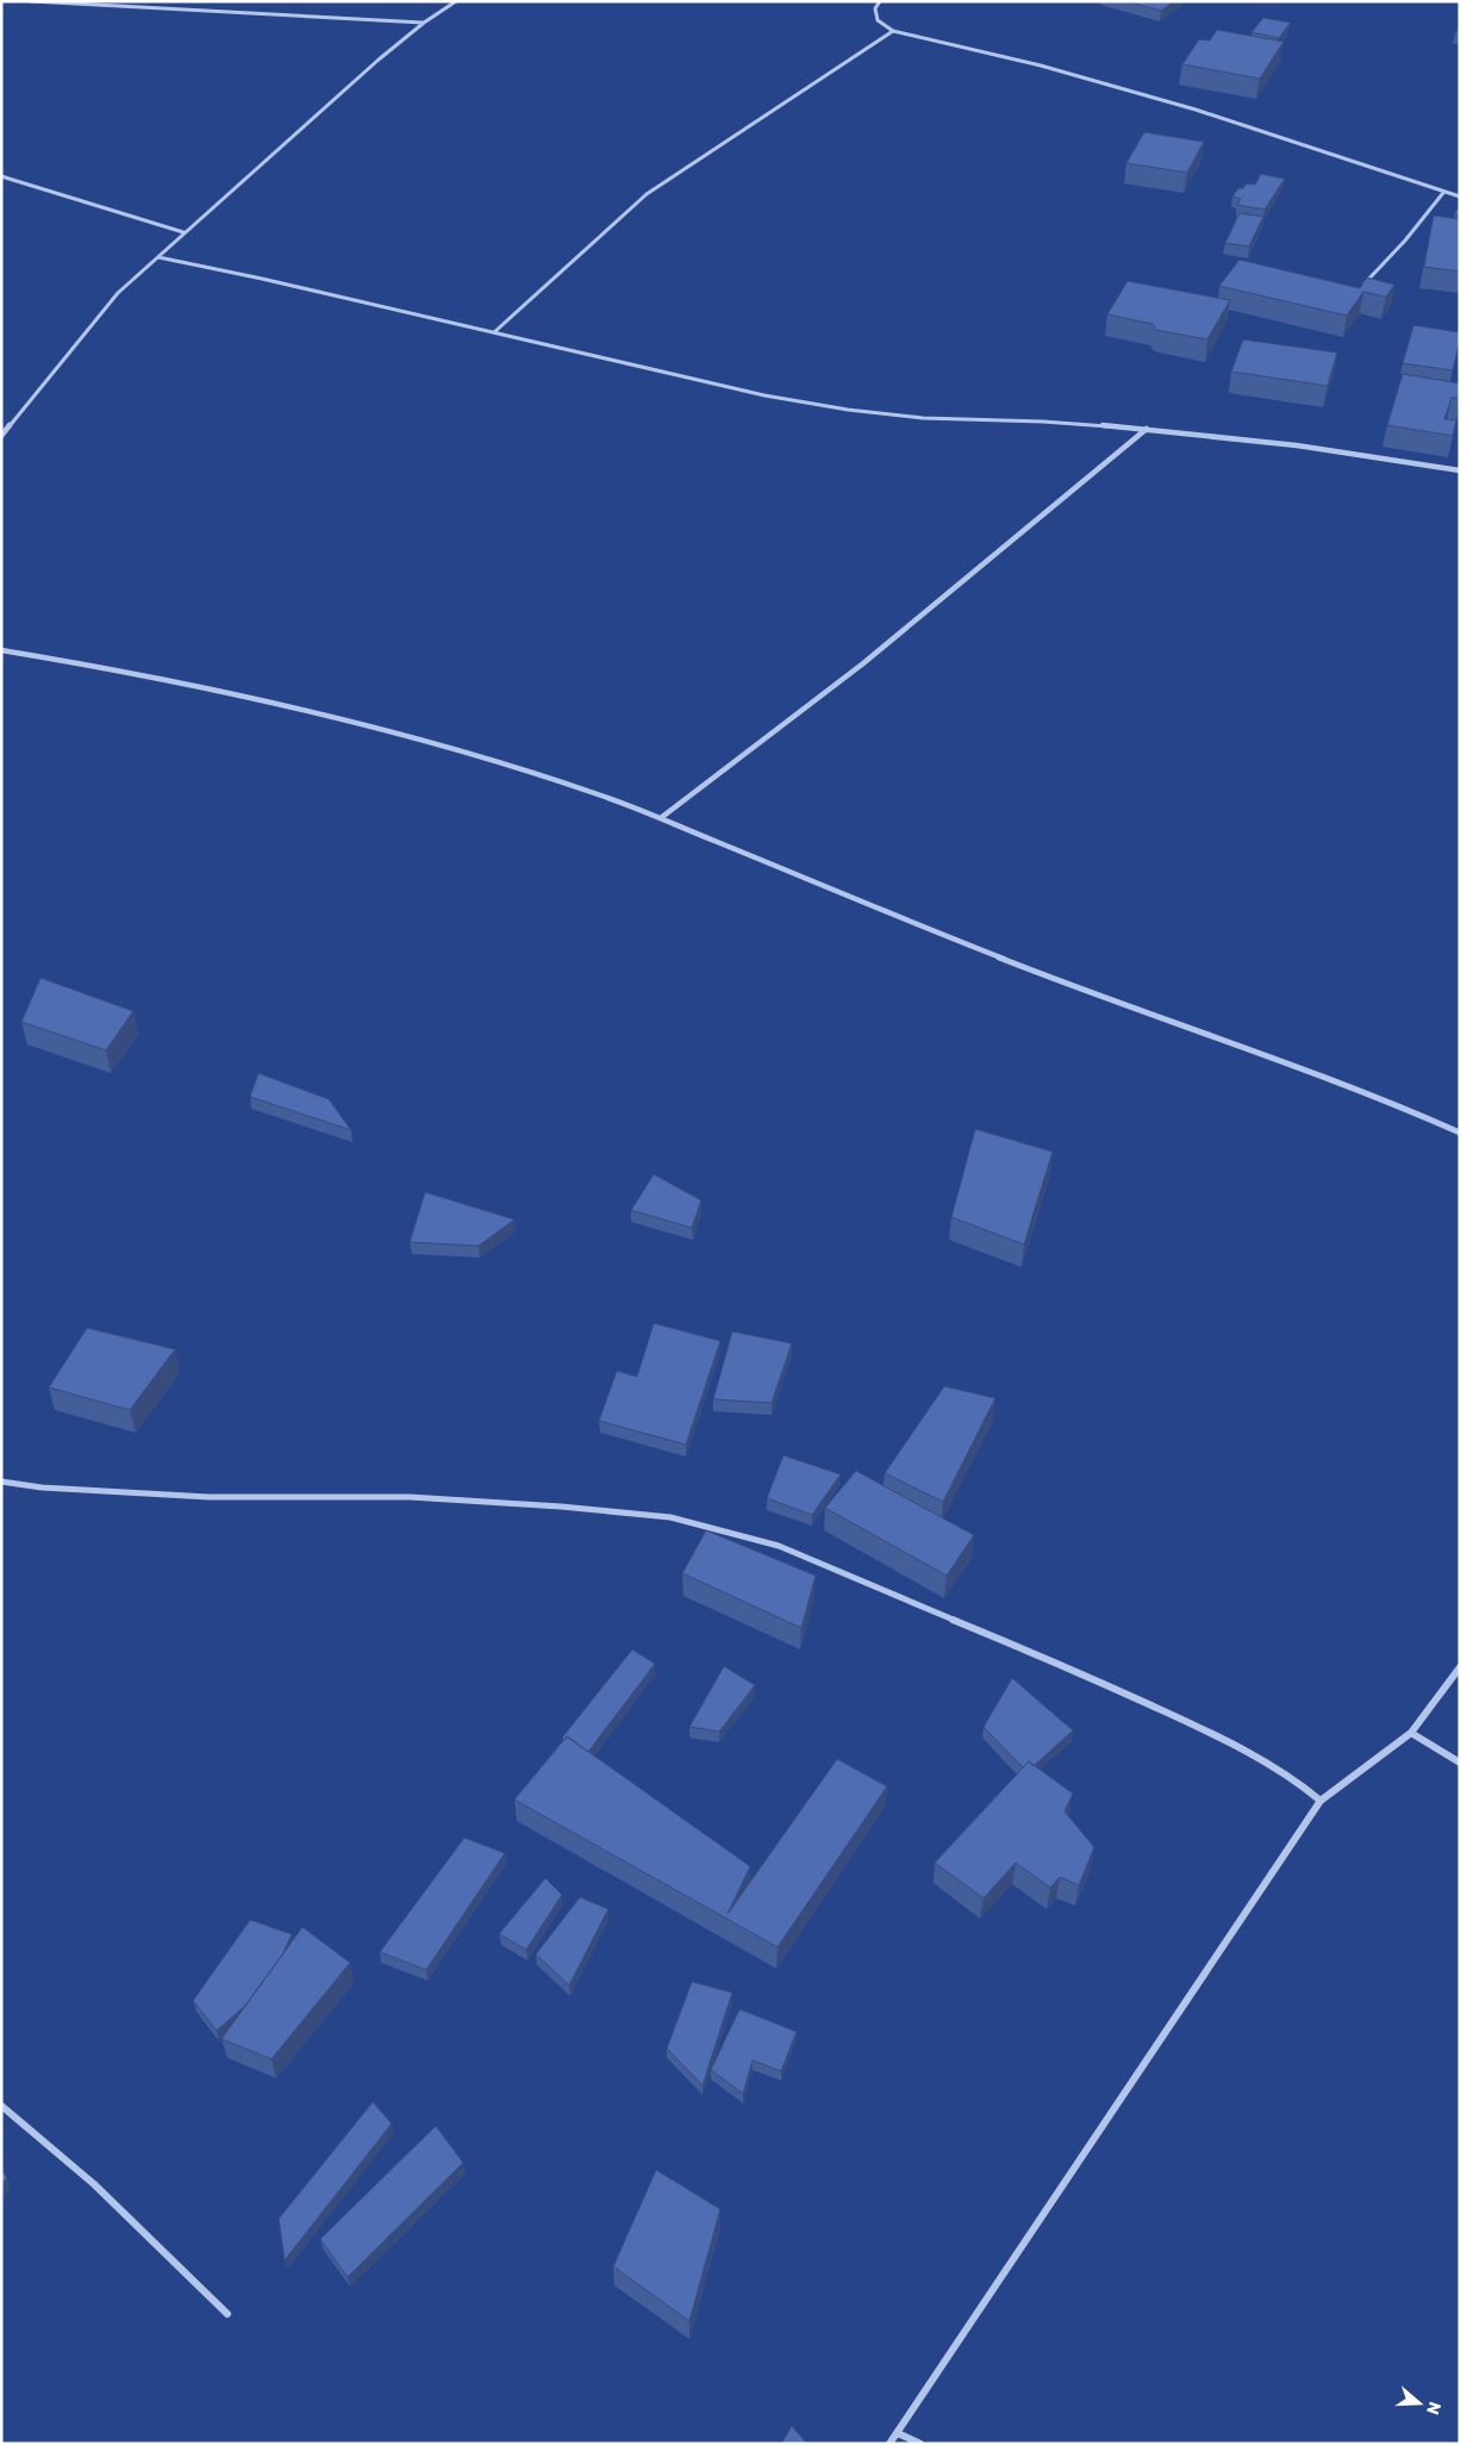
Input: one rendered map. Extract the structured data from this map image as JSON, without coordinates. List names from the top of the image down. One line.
{"north":"right"}
